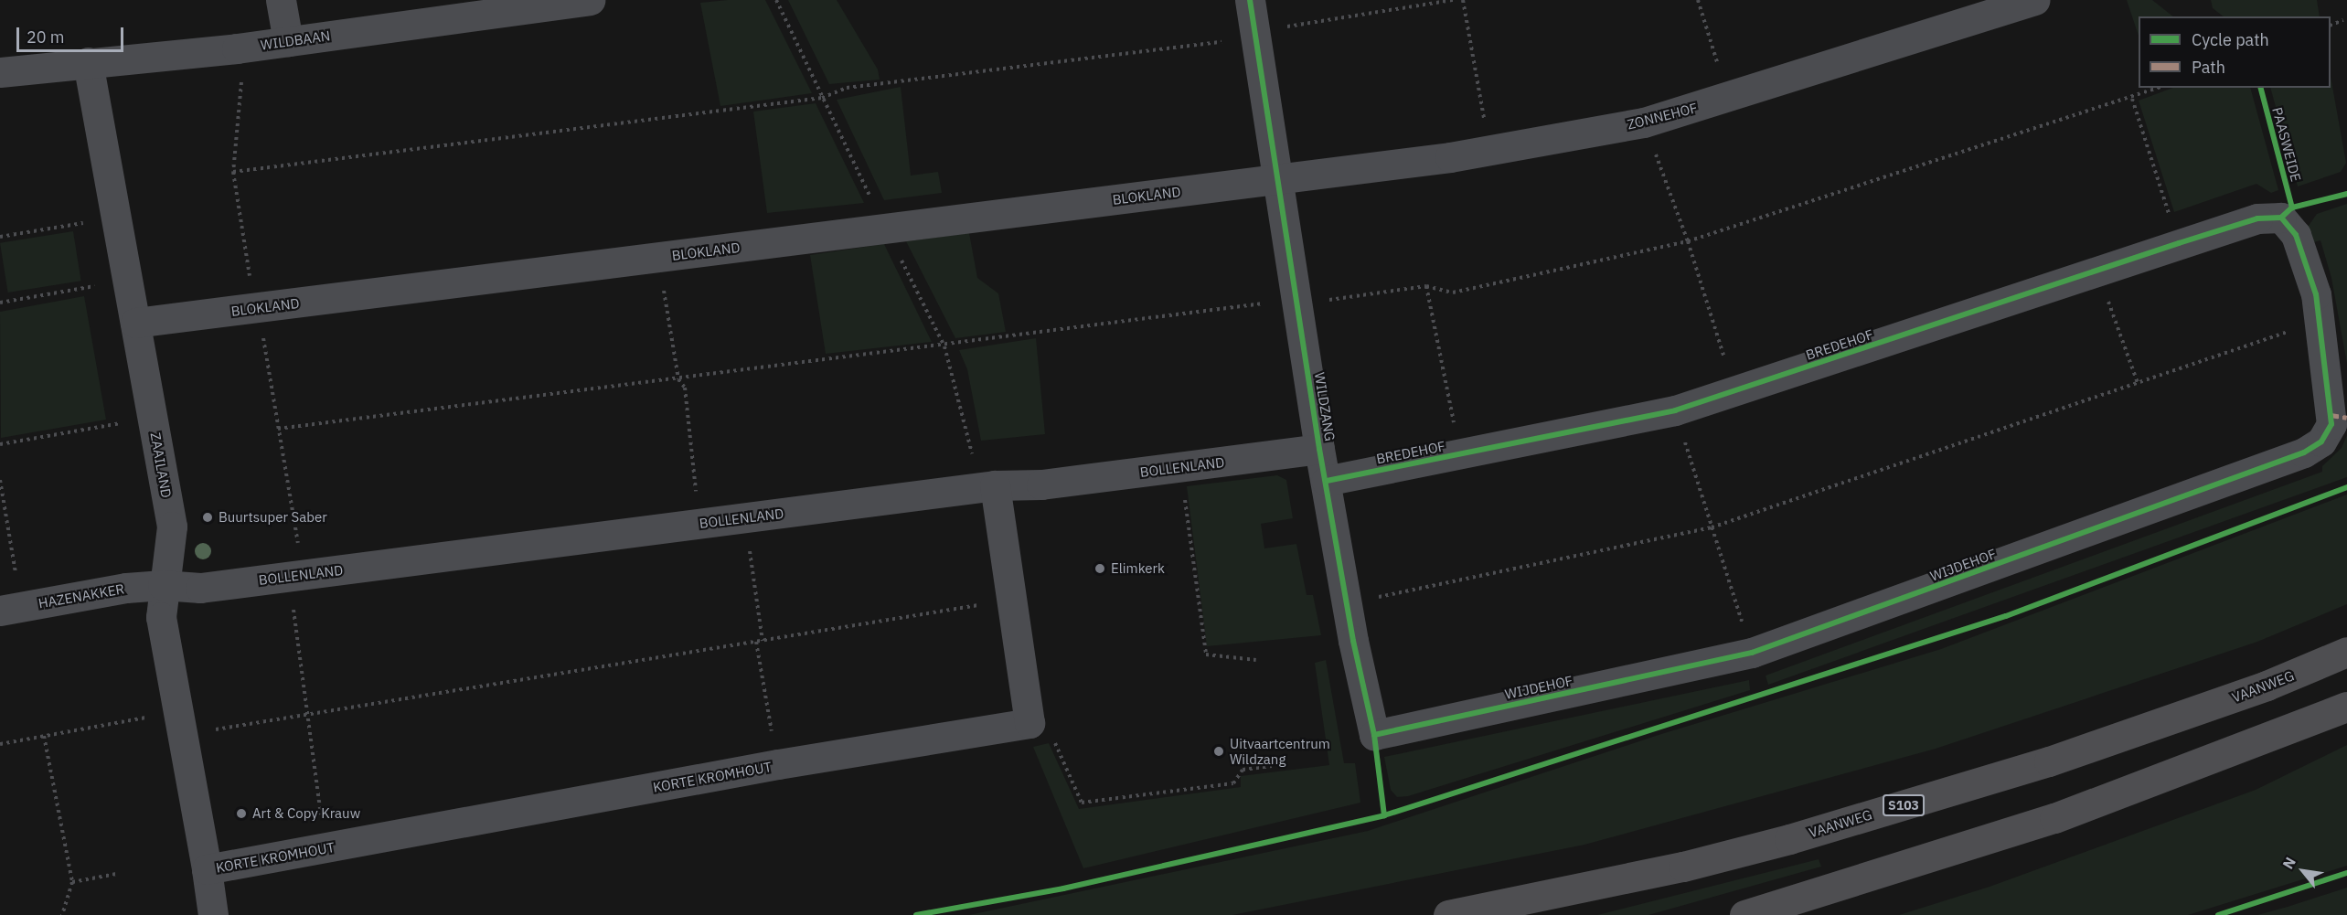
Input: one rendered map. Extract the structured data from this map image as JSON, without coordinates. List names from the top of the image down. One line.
{"streets":{"highway":["VAANWEG","S103"],"street":["WILDBAAN","ZONNEHOF","BLOKLAND","BREDEHOF","WILDZANG","ZAAILAND","BOLLENLAND","WIJDEHOF","HAZENAKKER","KORTE KROMHOUT"],"cycle path":["PAASWEIDE"]},"crossings":[["WILDBAAN","ZAAILAND"],["ZONNEHOF","BLOKLAND"],["ZONNEHOF","WILDZANG"],["BLOKLAND","WILDZANG"],["BLOKLAND","ZAAILAND"],["BREDEHOF","WILDZANG"],["BREDEHOF","WIJDEHOF"],["WILDZANG","BOLLENLAND"],["WILDZANG","WIJDEHOF"],["ZAAILAND","BOLLENLAND"],["ZAAILAND","HAZENAKKER"],["ZAAILAND","KORTE KROMHOUT"],["BOLLENLAND","HAZENAKKER"]],"places":["Buurtsuper Saber","Elimkerk","Uitvaartcentrum Wildzang","Art & Copy Krauw"],"legend":["Cycle path","Path"],"scale_bar":"20 m","north":"top left"}
